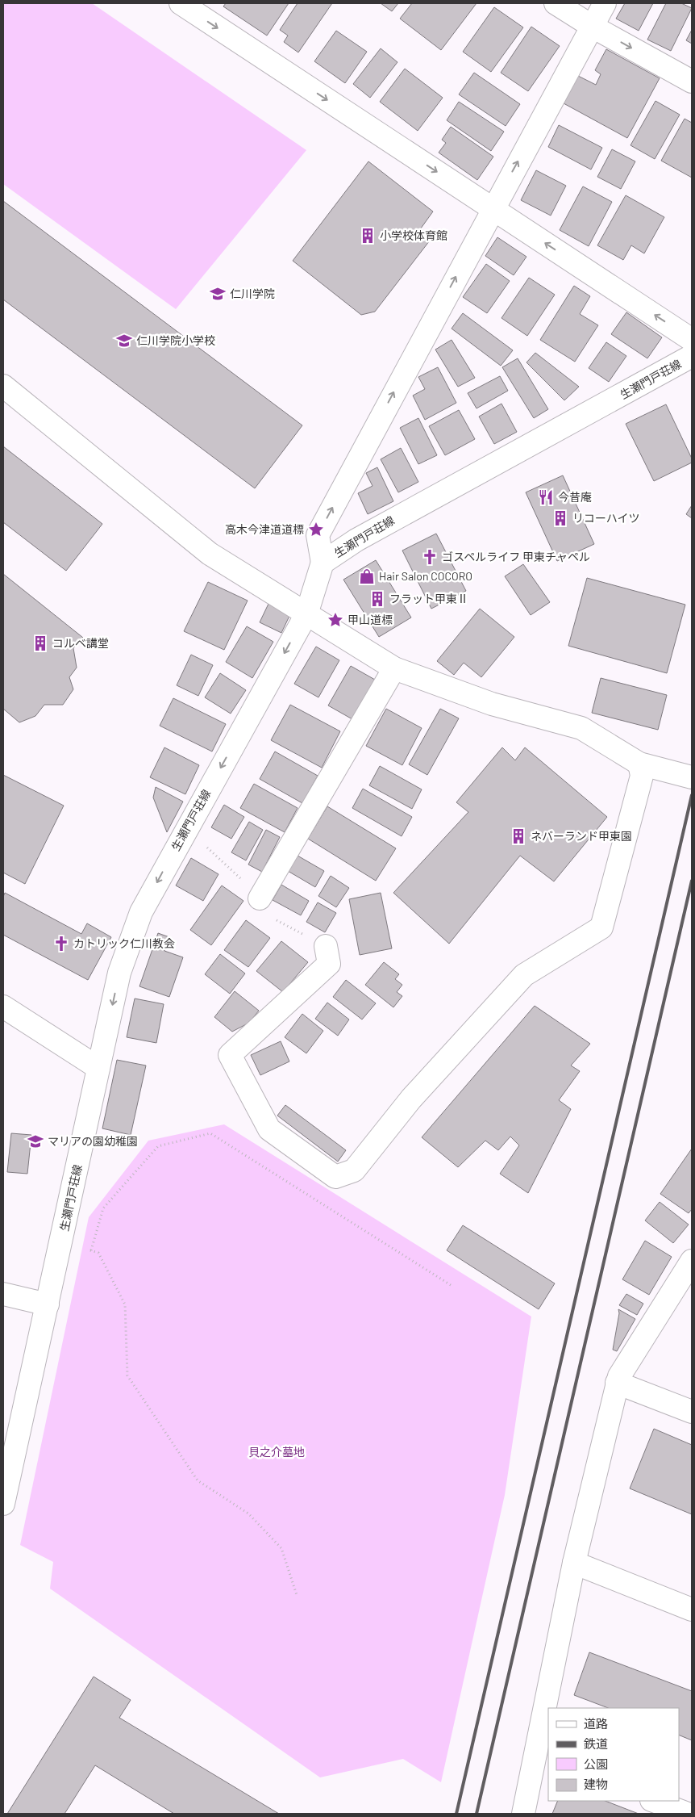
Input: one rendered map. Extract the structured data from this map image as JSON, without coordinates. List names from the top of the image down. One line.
{"streets":{"street":["生瀬門戸荘線"]},"parks":["貝之介墓地"],"places":{"building":["小学校体育館","リコーハイツ","フラット甲東Ⅱ","コルベ講堂","ネバーランド甲東園"],"school or university":["仁川学院","仁川学院小学校","マリアの園幼稚園"],"restaurant":["今昔庵"],"place":["高木今津道道標","甲山道標"],"church":["ゴスペルライフ 甲東チャペル","カトリック仁川教会"],"shop":["Hair Salon COCORO"]},"legend":["道路","鉄道","公園","建物"]}
